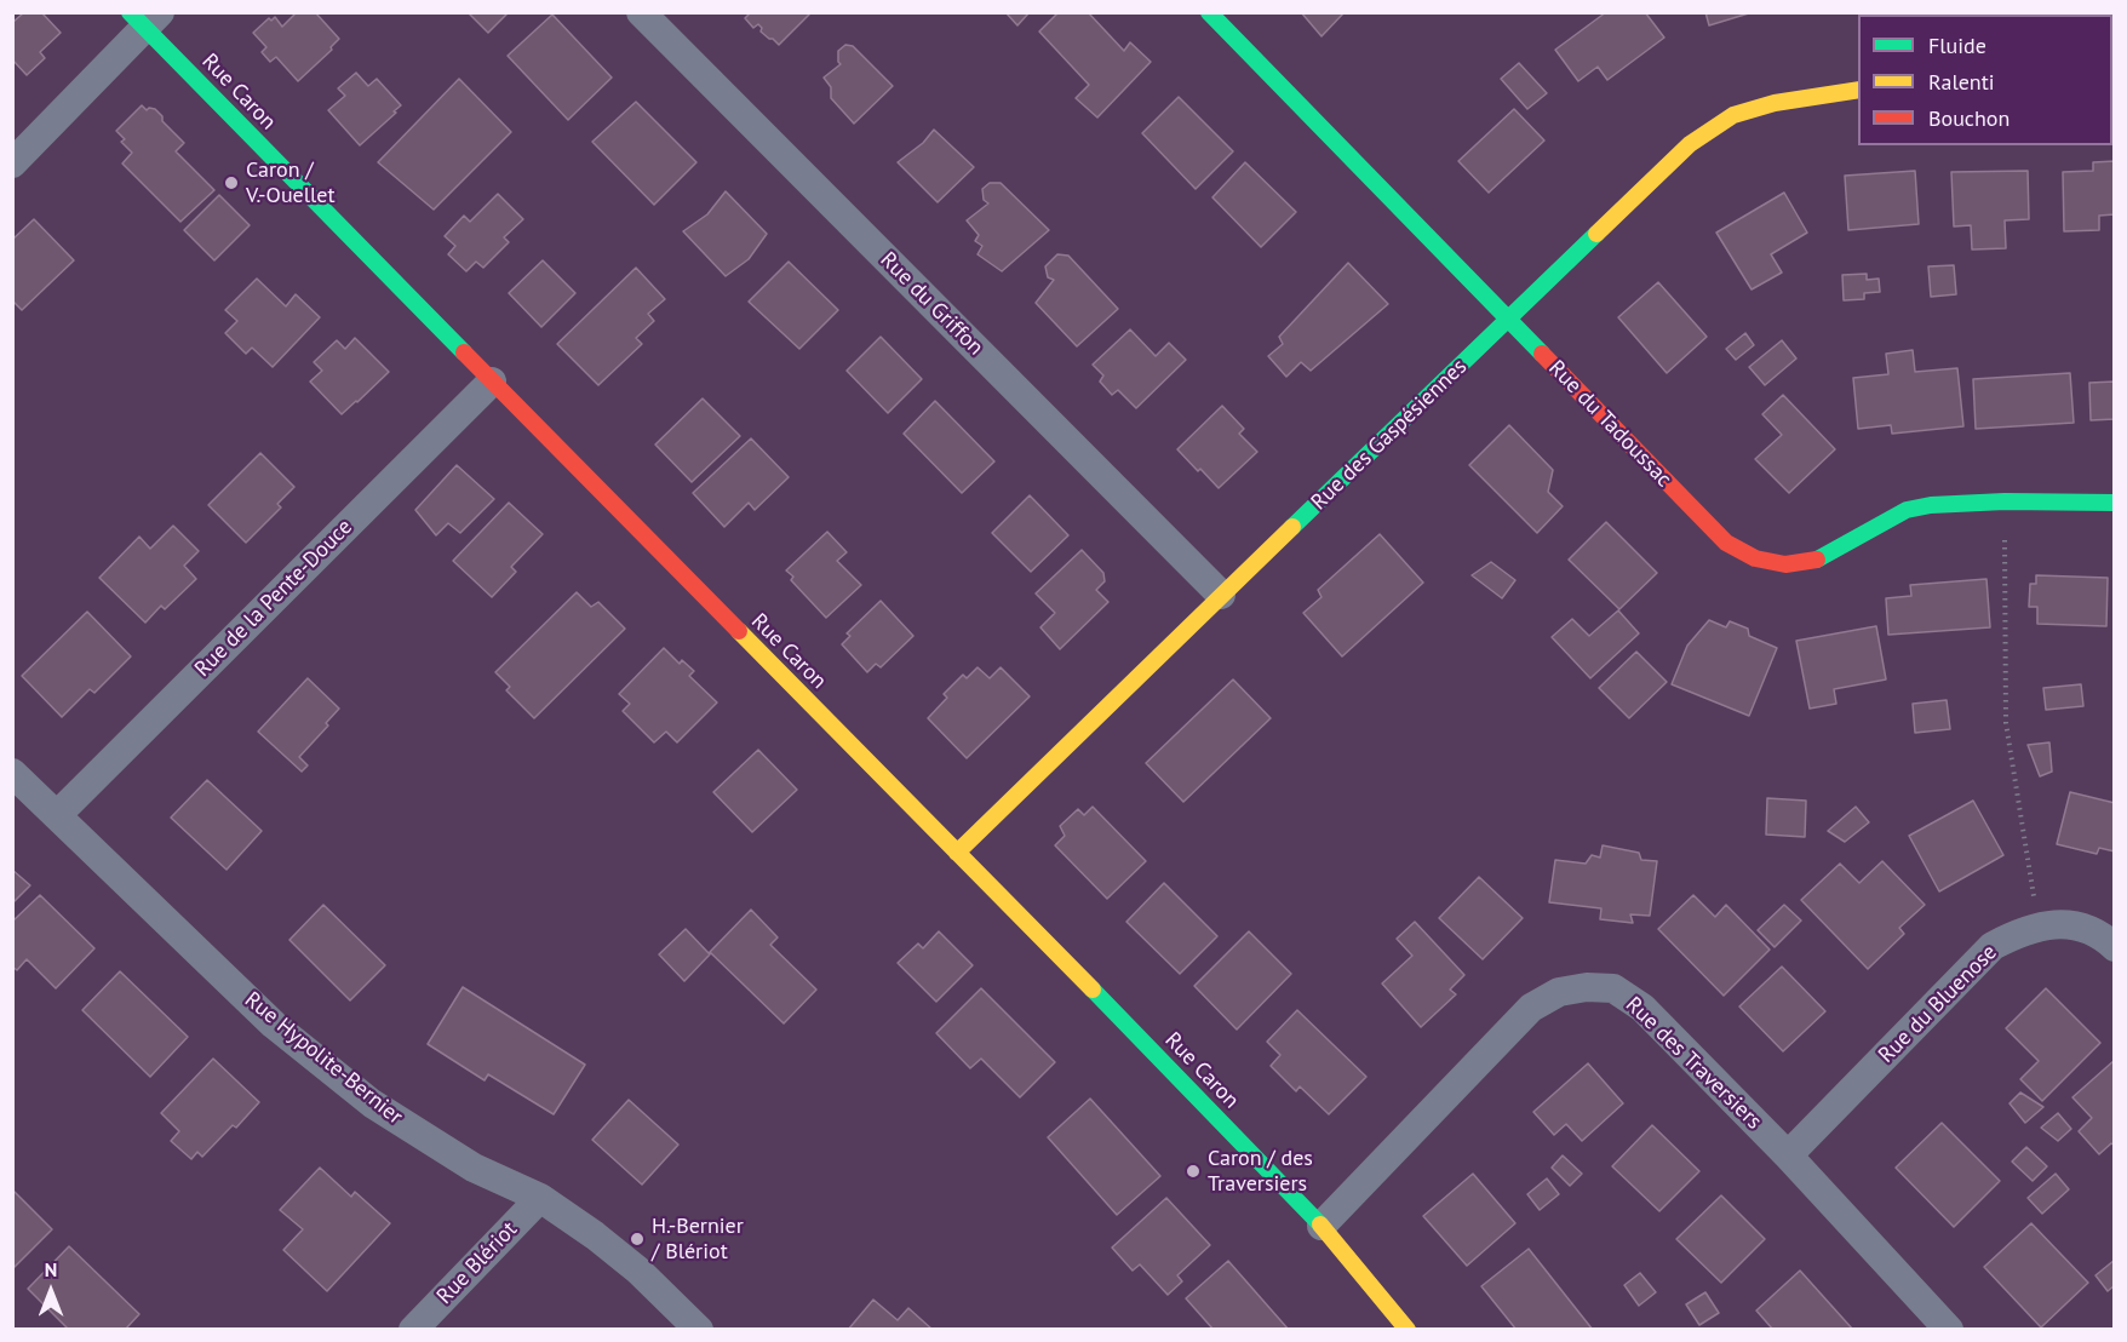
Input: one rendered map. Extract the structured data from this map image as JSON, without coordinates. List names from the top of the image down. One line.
{"streets":{"street":["Rue Caron","Rue du Griffon","Rue du Tadoussac","Rue des Gaspésiennes","Rue de la Pente-Douce","Rue du Bluenose","Rue Hypolite-Bernier","Rue des Traversiers","Rue Blériot"]},"crossings":[["Rue Caron","Rue des Gaspésiennes"],["Rue Caron","Rue de la Pente-Douce"],["Rue Caron","Rue des Traversiers"],["Rue du Griffon","Rue des Gaspésiennes"],["Rue du Tadoussac","Rue des Gaspésiennes"],["Rue de la Pente-Douce","Rue Hypolite-Bernier"],["Rue du Bluenose","Rue des Traversiers"],["Rue Hypolite-Bernier","Rue Blériot"]],"places":["Caron / V.-Ouellet","Caron / des Traversiers","H.-Bernier / Blériot"],"legend":["Fluide","Ralenti","Bouchon"],"north":"top"}
